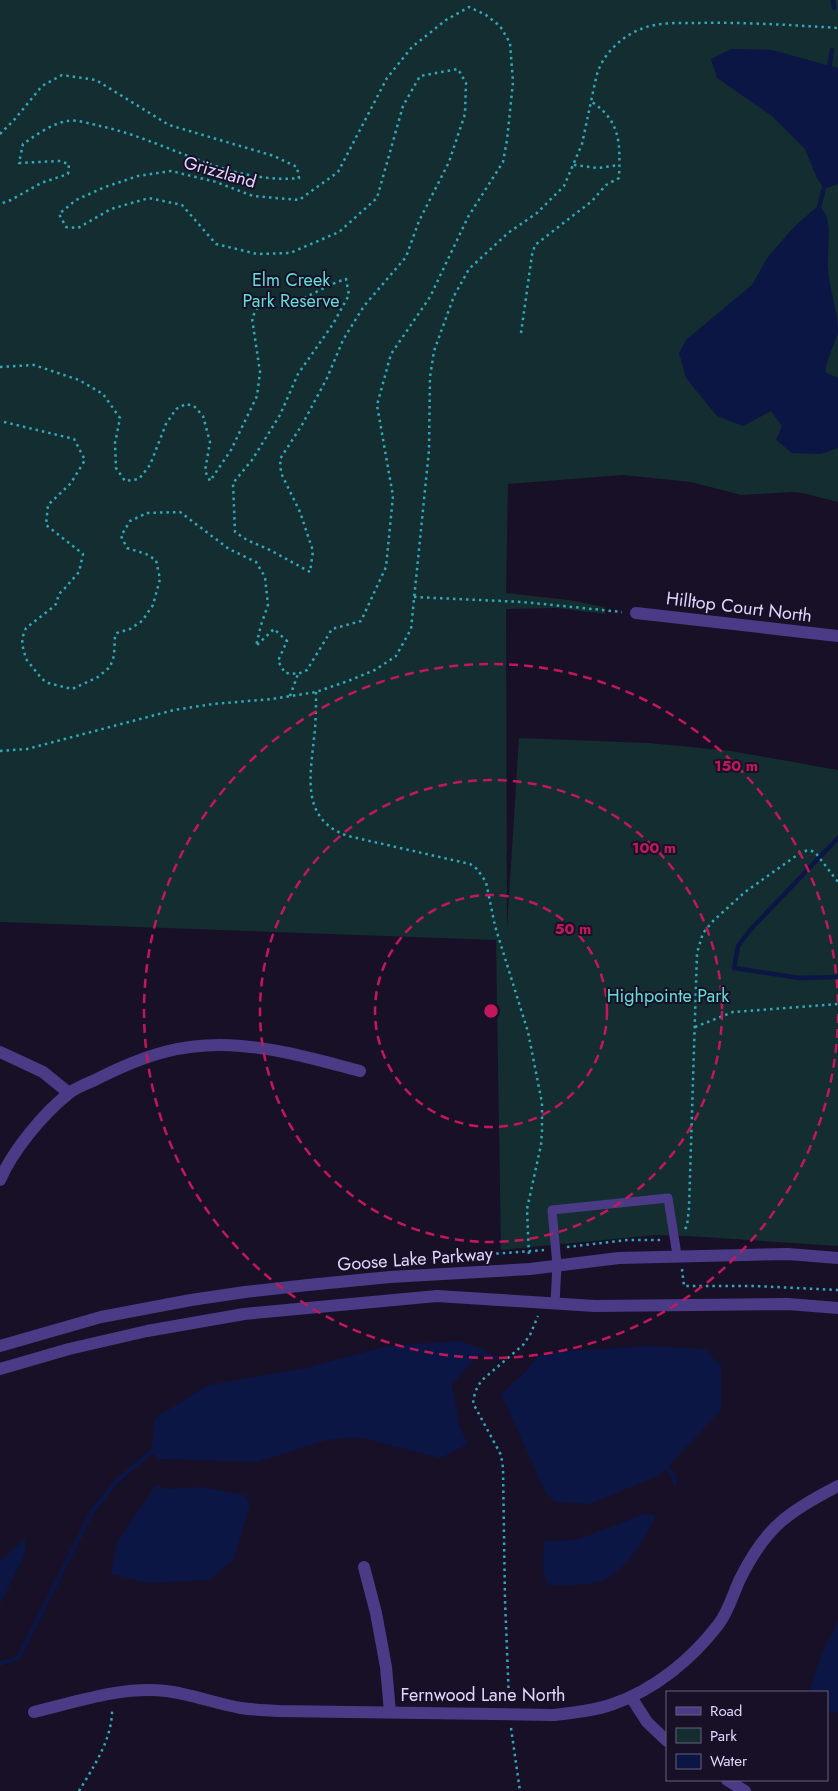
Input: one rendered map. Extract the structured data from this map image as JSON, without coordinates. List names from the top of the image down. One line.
{"streets":{"street":["Hilltop Court North","Goose Lake Parkway","Fernwood Lane North"],"path":["Grizzland"]},"parks":["Elm Creek Park Reserve","Highpointe Park"],"legend":["Road","Park","Water"],"rings":["150 m","100 m","50 m"]}
